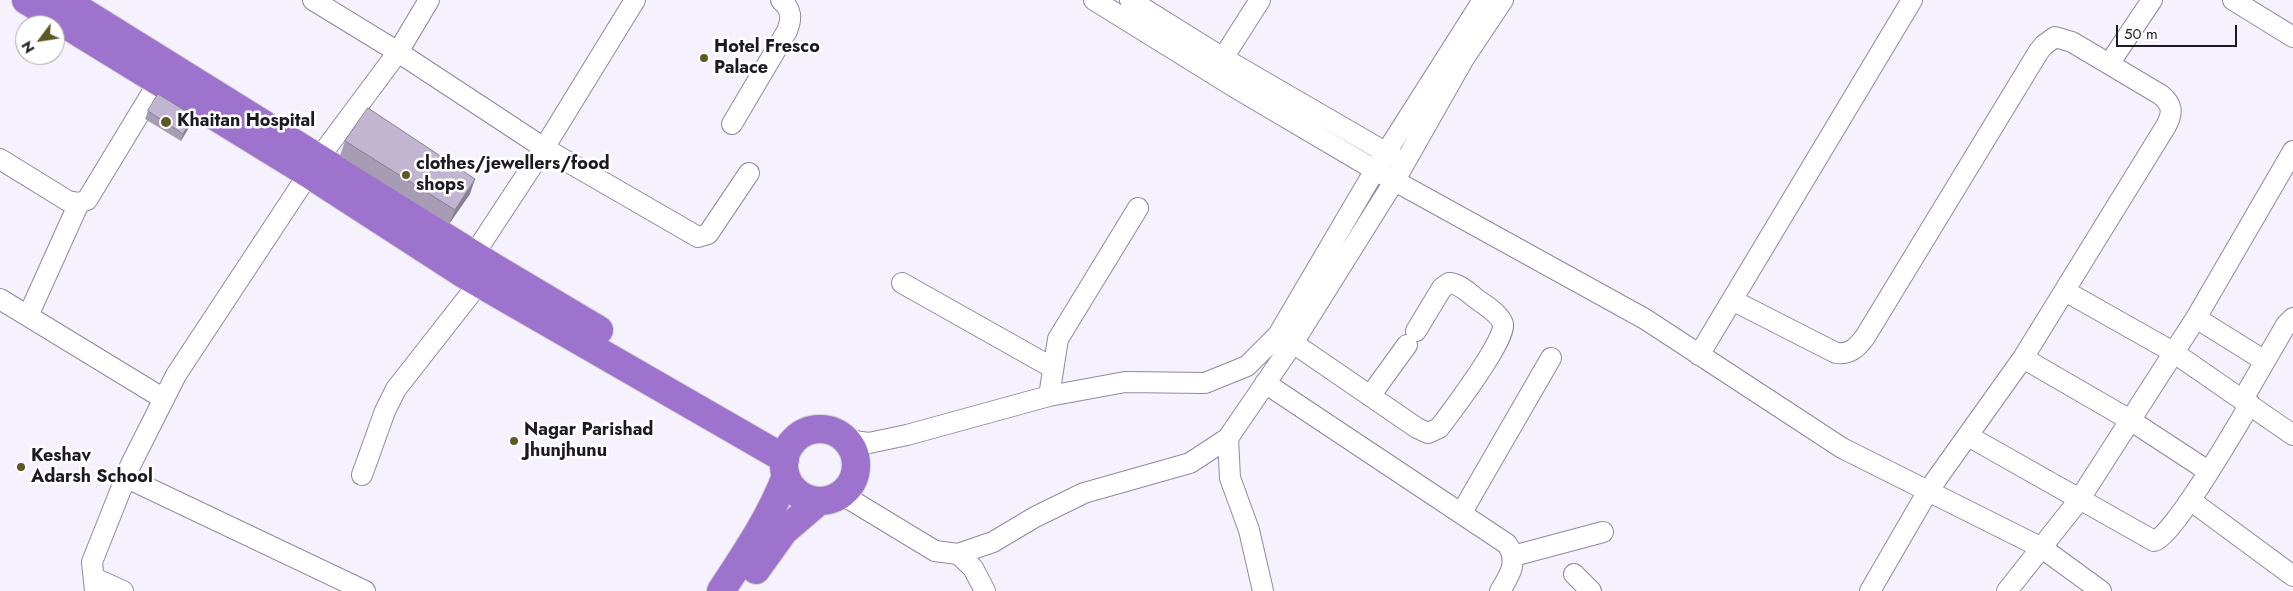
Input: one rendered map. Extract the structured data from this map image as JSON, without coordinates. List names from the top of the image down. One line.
{"places":["Hotel Fresco Palace","Khaitan Hospital","clothes/jewellers/food shops","Nagar Parishad Jhunjhunu","Keshav Adarsh School"],"scale_bar":"50 m","north":"bottom left"}
